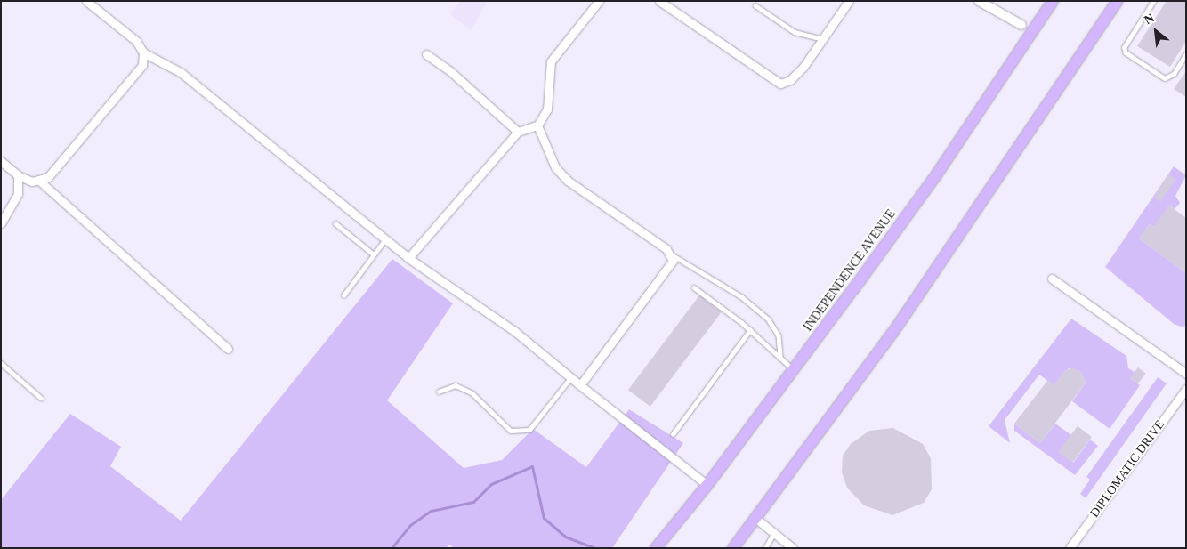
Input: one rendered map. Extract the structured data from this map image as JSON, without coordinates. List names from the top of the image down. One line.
{"streets":{"main road":["INDEPENDENCE AVENUE"],"street":["DIPLOMATIC DRIVE"]},"north":"top left"}
